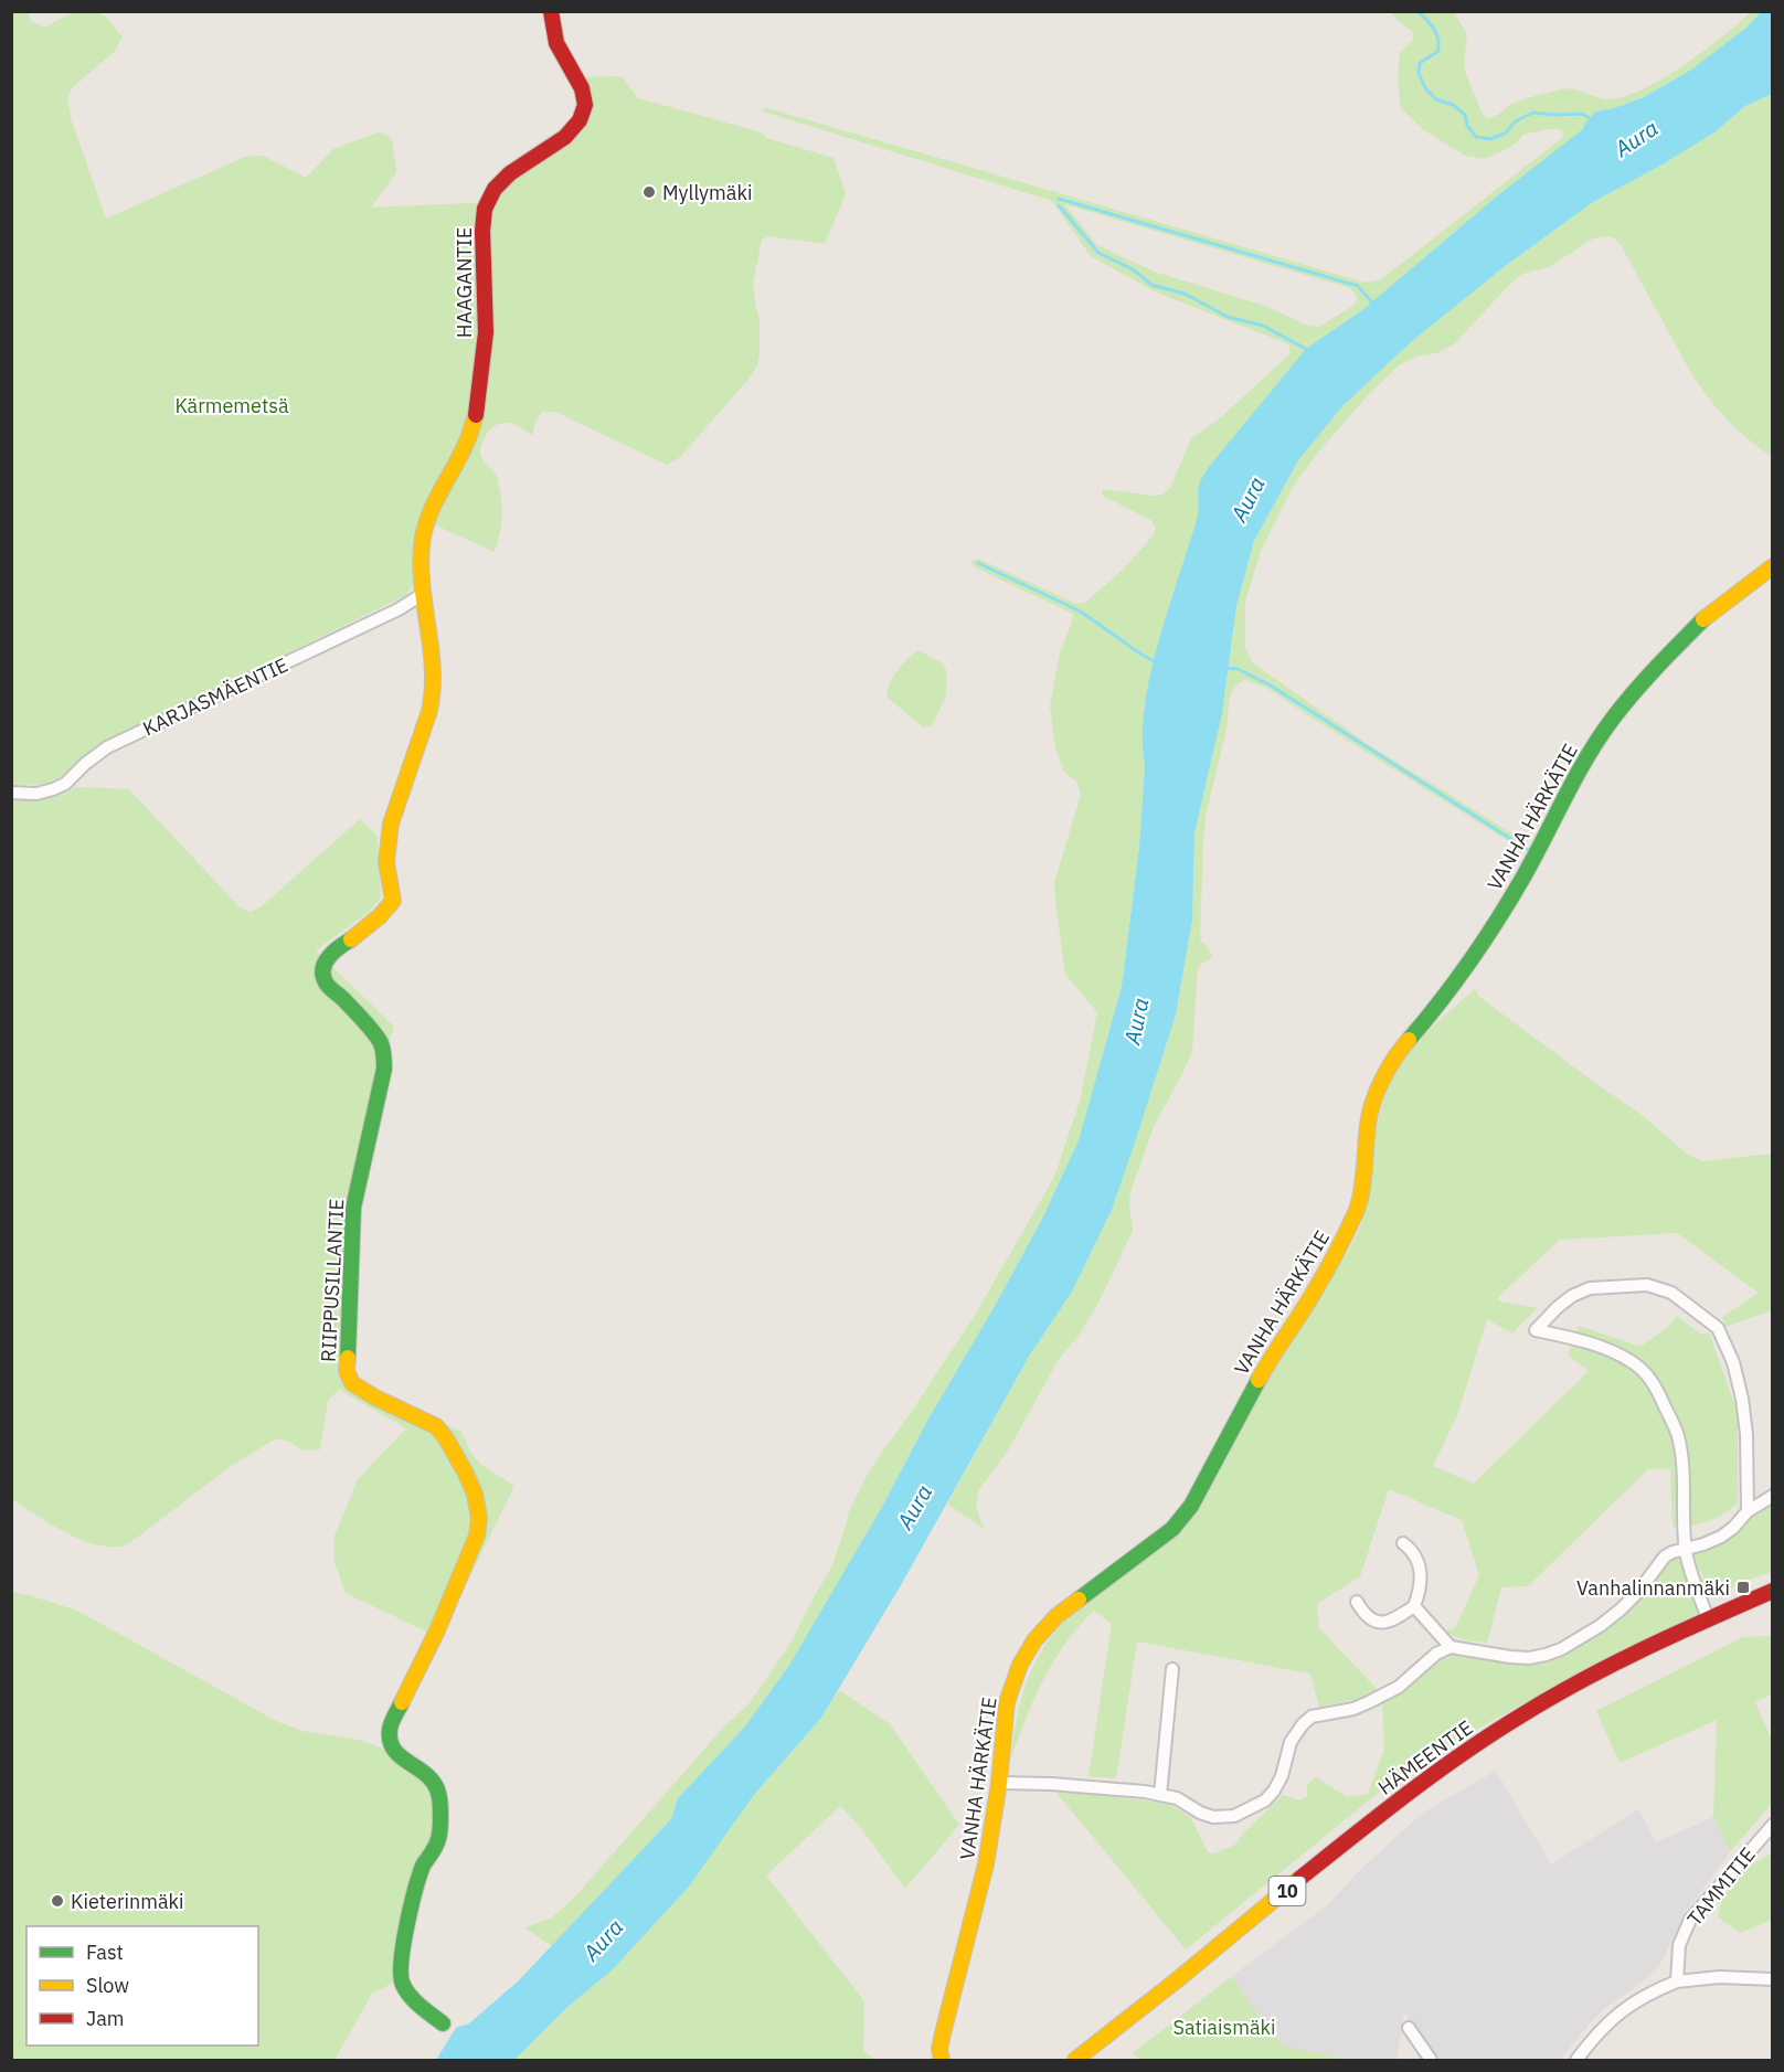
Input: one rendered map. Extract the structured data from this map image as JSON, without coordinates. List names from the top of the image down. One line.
{"streets":{"main road":["HAAGANTIE","VANHA HÄRKÄTIE","RIIPPUSILLANTIE","HÄMEENTIE","10"],"street":["KARJASMÄENTIE","TAMMITIE"]},"crossings":[["HAAGANTIE","KARJASMÄENTIE"],["HAAGANTIE","RIIPPUSILLANTIE"],["KARJASMÄENTIE","RIIPPUSILLANTIE"]],"water":["Aura"],"parks":["Kärmemetsä","Satiaismäki"],"places":{"other":["Myllymäki","Kieterinmäki"],"transit":["Vanhalinnanmäki"]},"legend":["Fast","Slow","Jam"]}
